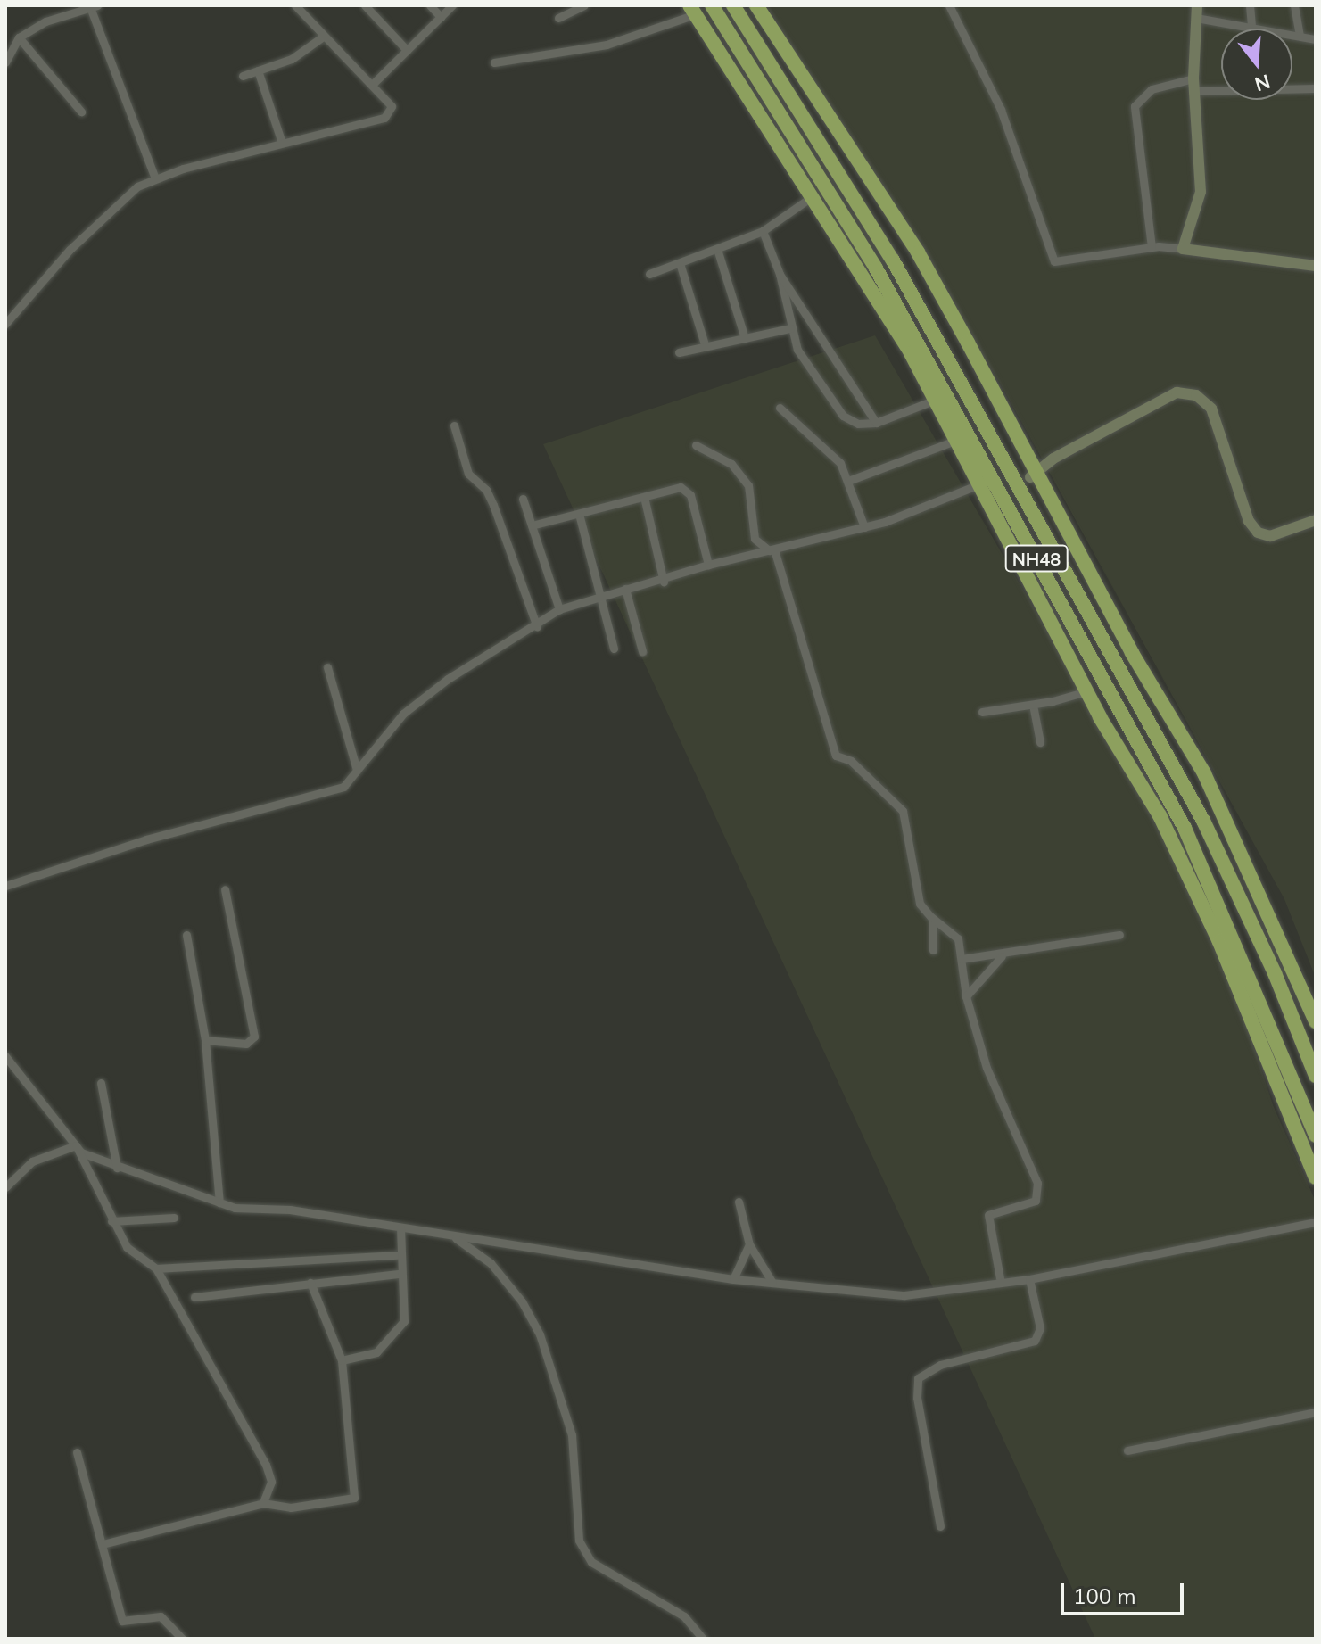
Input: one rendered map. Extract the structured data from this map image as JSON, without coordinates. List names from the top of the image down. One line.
{"streets":{"highway":["NH48"]},"scale_bar":"100 m","north":"bottom"}
